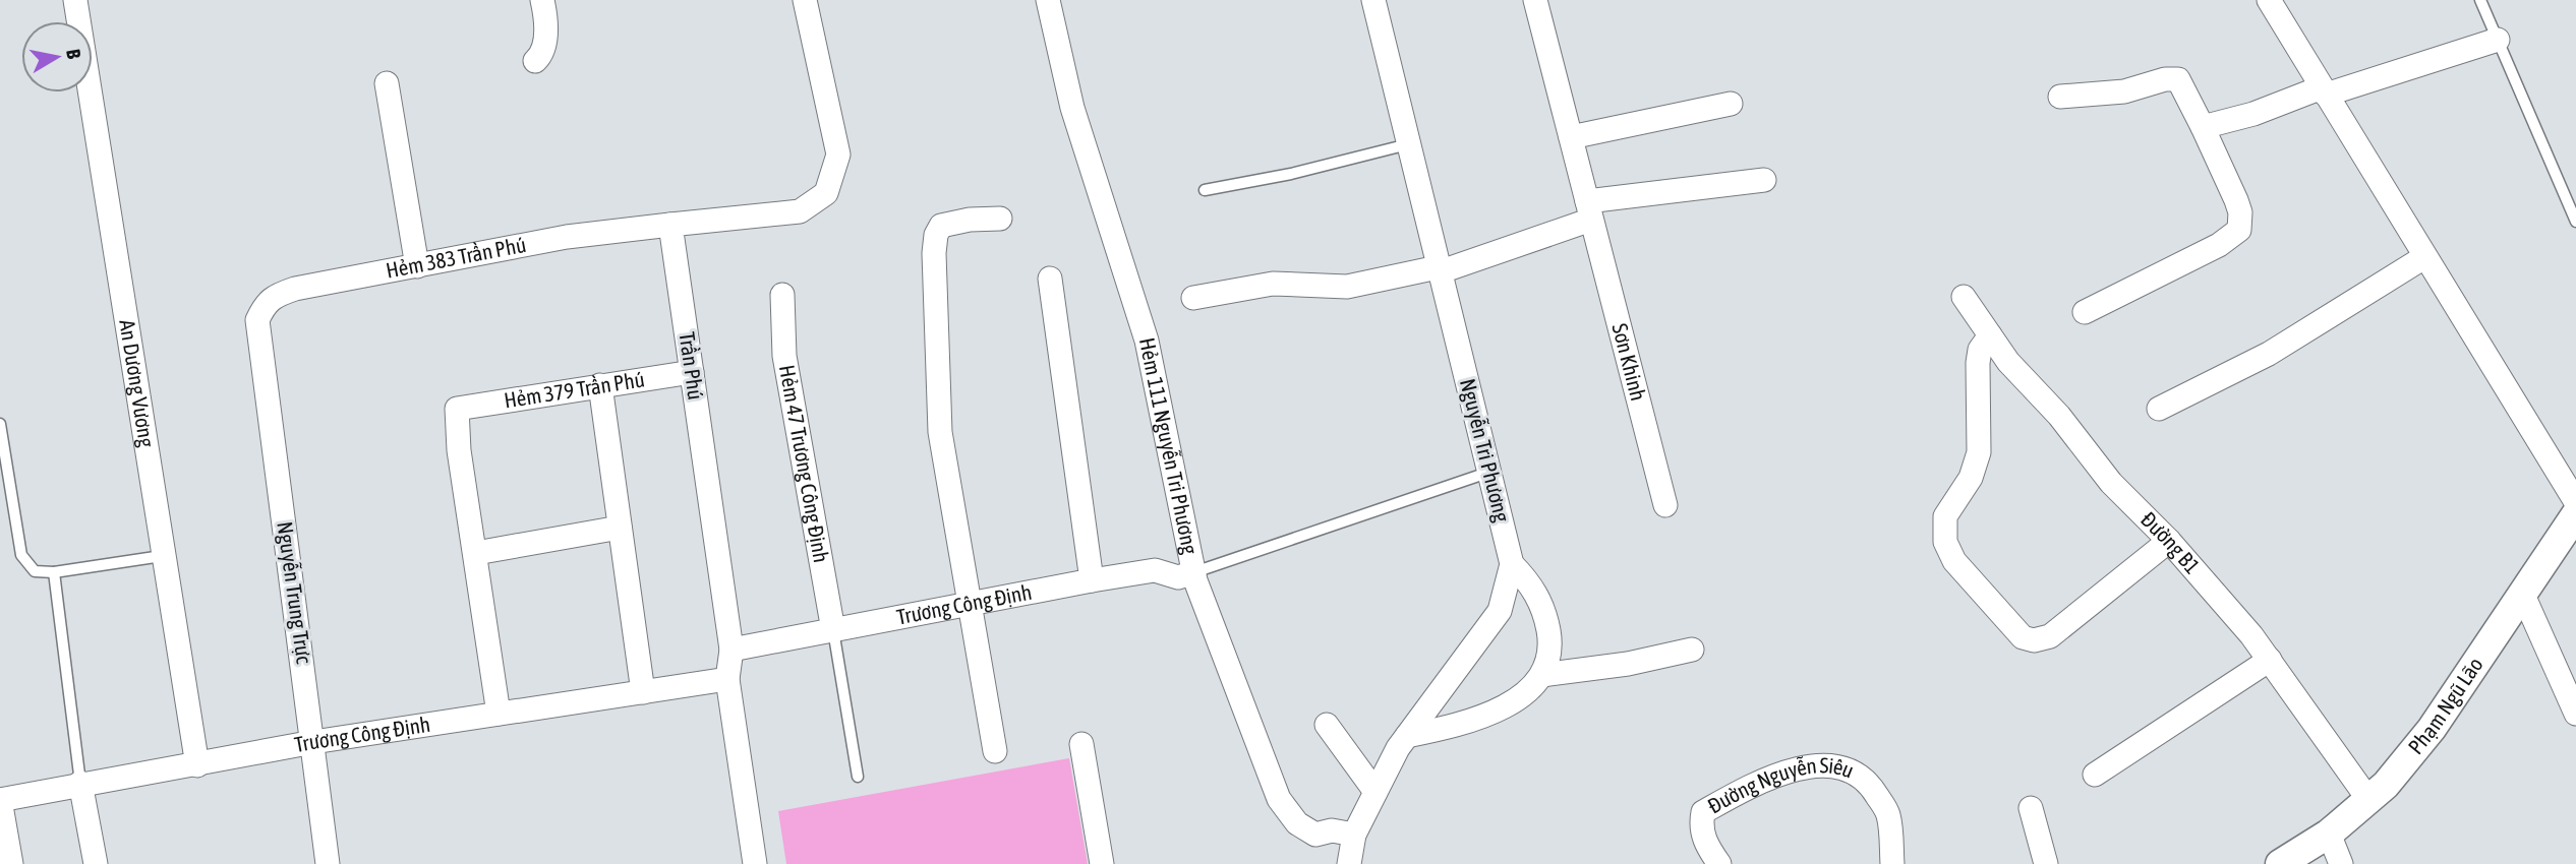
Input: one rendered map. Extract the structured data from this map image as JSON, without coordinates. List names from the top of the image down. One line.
{"streets":{"street":["Hẻm 383 Trần Phú","Sơn Khinh","Trần Phú","An Dương Vương","Hẻm 379 Trần Phú","Hẻm 111 Nguyễn Tri Phương","Nguyễn Tri Phương","Hẻm 47 Trương Công Định","Đường B1","Nguyễn Trung Trực","Trương Công Định","Phạm Ngũ Lão","Đường Nguyễn Siêu"]},"crossings":[["Hẻm 383 Trần Phú","Trần Phú"],["Hẻm 383 Trần Phú","Nguyễn Trung Trực"],["Trần Phú","Hẻm 379 Trần Phú"],["Trần Phú","Trương Công Định"],["An Dương Vương","Trương Công Định"],["Hẻm 111 Nguyễn Tri Phương","Nguyễn Tri Phương"],["Hẻm 111 Nguyễn Tri Phương","Trương Công Định"],["Hẻm 47 Trương Công Định","Trương Công Định"],["Đường B1","Phạm Ngũ Lão"],["Nguyễn Trung Trực","Trương Công Định"]],"north":"right"}
